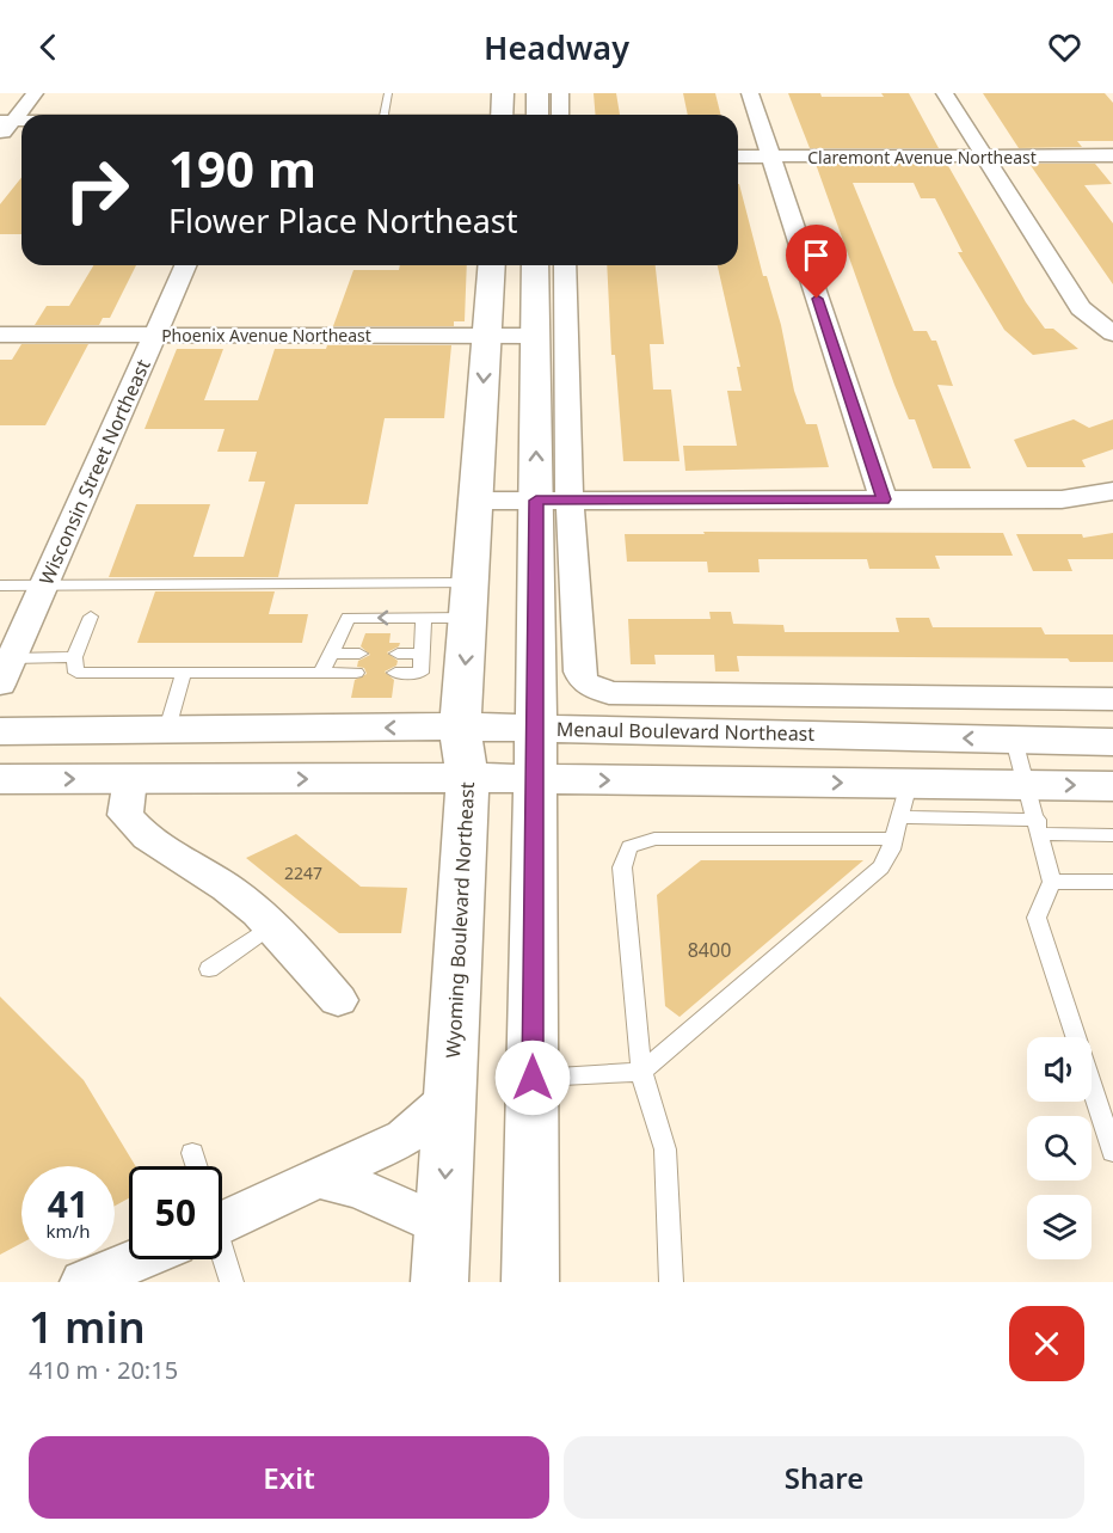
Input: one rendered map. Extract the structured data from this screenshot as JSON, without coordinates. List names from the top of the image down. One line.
{"streets":{"main road":["Menaul Boulevard Northeast","Wyoming Boulevard Northeast"],"street":["Claremont Avenue Northeast","Phoenix Avenue Northeast","Wisconsin Street Northeast"]},"crossings":[["Phoenix Avenue Northeast","Wisconsin Street Northeast"],["Phoenix Avenue Northeast","Wyoming Boulevard Northeast"],["Menaul Boulevard Northeast","Wyoming Boulevard Northeast"]],"house_numbers":["2247","8400"],"page":{"header":"Headway","turn":["190 m","Flower Place Northeast"],"speed":"41 km/h","limit":"50","heading":["1 min","410 m · 20:15"],"buttons":["Exit","Share"]}}
